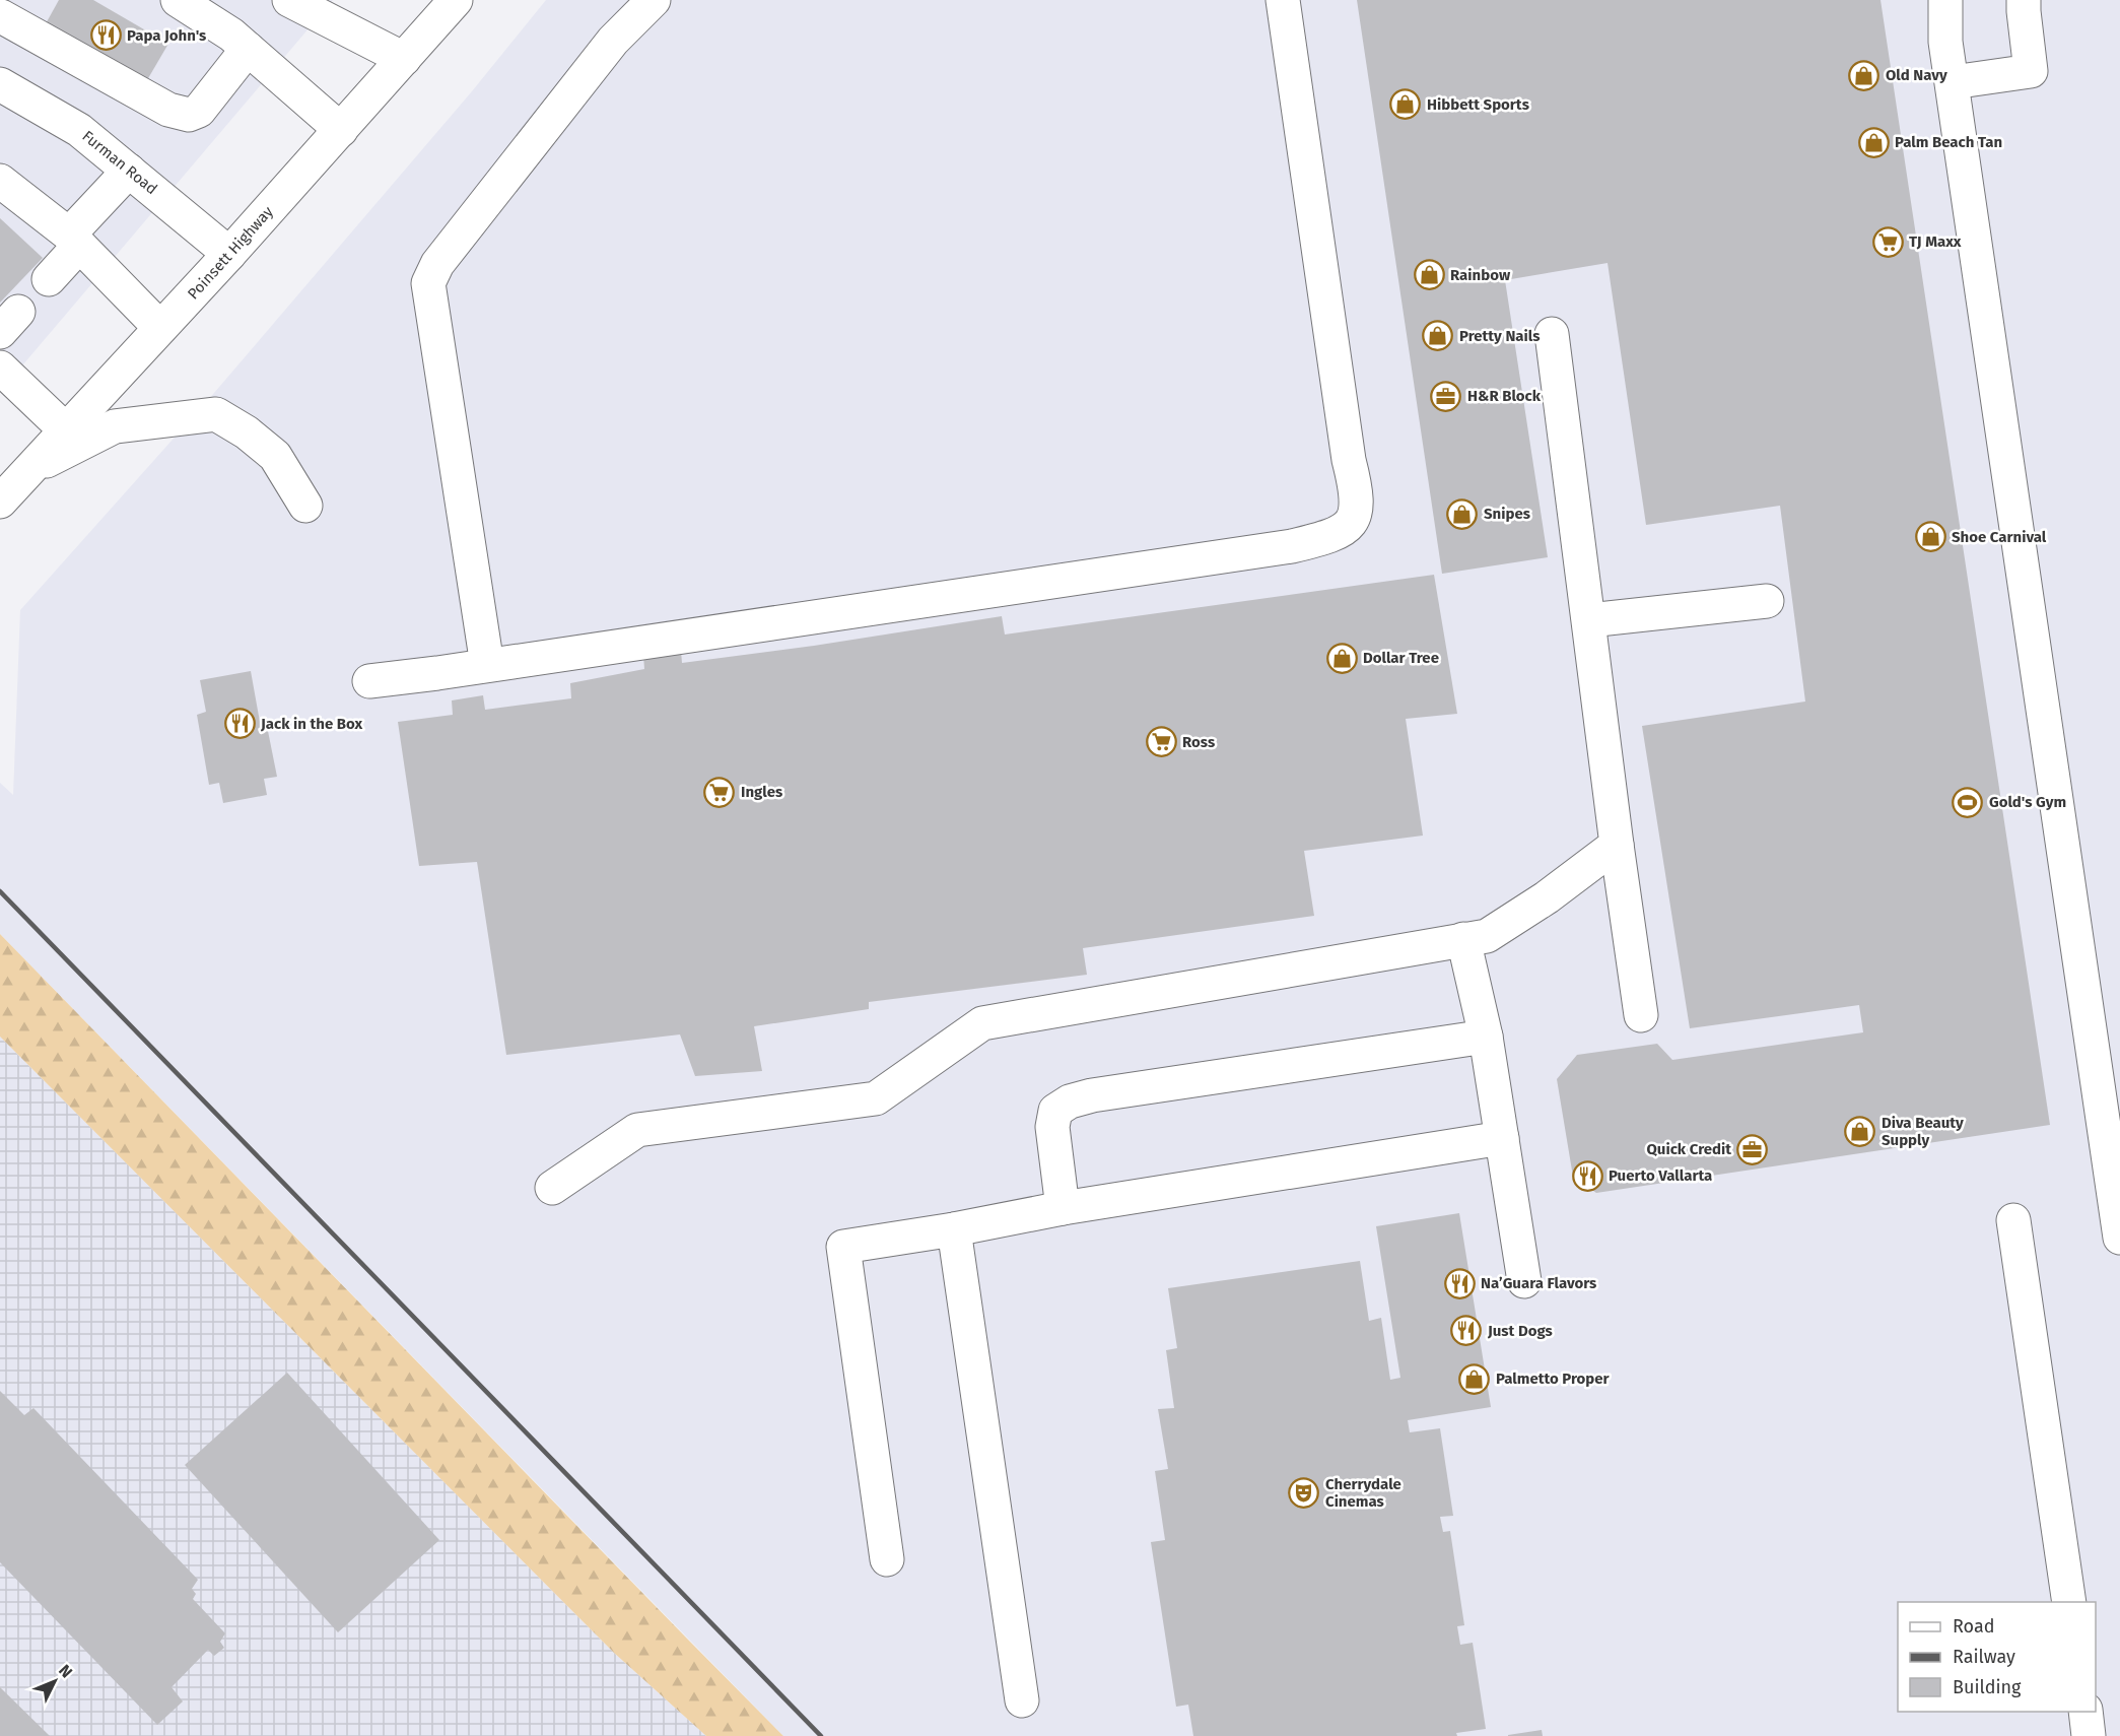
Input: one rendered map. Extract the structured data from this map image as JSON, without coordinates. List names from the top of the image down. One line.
{"streets":{"main road":["Furman Road","Poinsett Highway"]},"crossings":[["Furman Road","Poinsett Highway"]],"places":{"restaurant":["Papa John's","Jack in the Box","Puerto Vallarta","Na’Guara Flavors","Just Dogs"],"shop":["Old Navy","Hibbett Sports","Palm Beach Tan","Rainbow","Pretty Nails","Snipes","Shoe Carnival","Dollar Tree","Diva Beauty Supply","Palmetto Proper"],"supermarket":["TJ Maxx","Ross","Ingles"],"office":["H&R Block","Quick Credit"],"sports":["Gold's Gym"],"theatre":["Cherrydale Cinemas"]},"legend":["Road","Railway","Building"],"north":"top right"}
